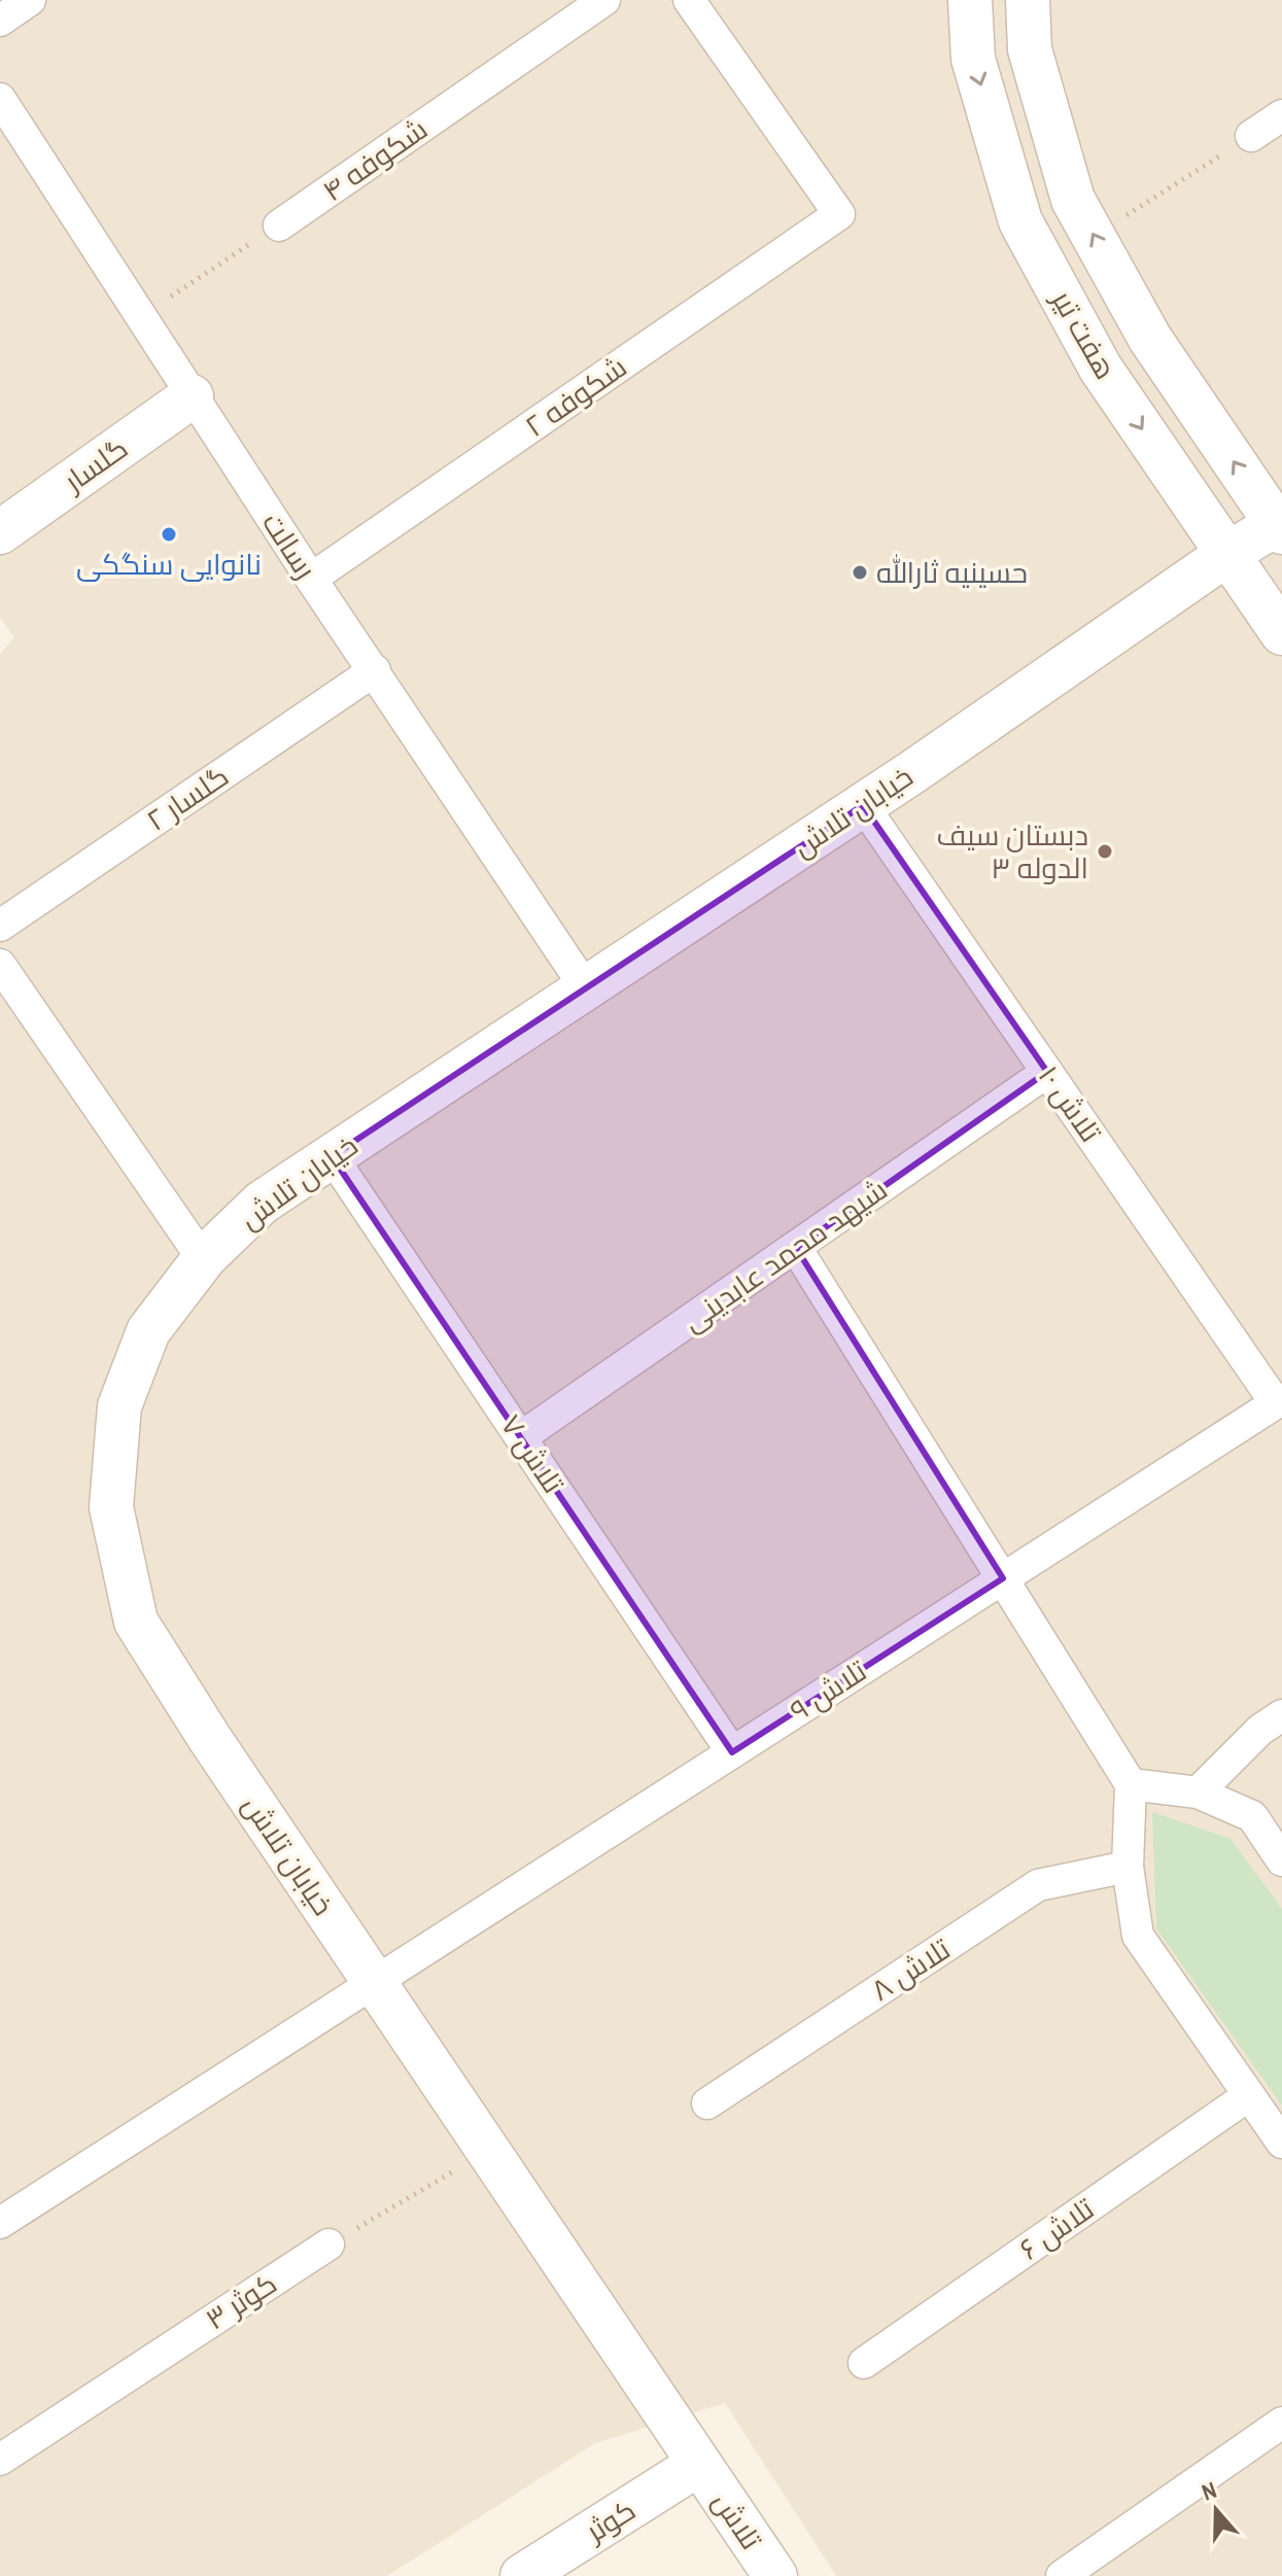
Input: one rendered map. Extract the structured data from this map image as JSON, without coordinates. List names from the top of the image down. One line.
{"streets":{"street":["شکوفه ۴","هفت تیر","شکوفه ۲","گلسار","رسالت","گلسار ۲","خیابان تلاش","تلاش ۱۰","شیهد محمد عابدینی","تلاش ۷","تلاش ۹","تلاش ۸","تلاش ۶","کوثر ۳","کوثر","تلاش"]},"crossings":[["هفت تیر","خیابان تلاش"],["شکوفه ۲","رسالت"],["گلسار","رسالت"],["رسالت","گلسار ۲"],["رسالت","خیابان تلاش"],["خیابان تلاش","تلاش ۱۰"],["خیابان تلاش","تلاش ۷"],["خیابان تلاش","تلاش ۹"],["خیابان تلاش","کوثر"],["خیابان تلاش","تلاش"],["تلاش ۱۰","شیهد محمد عابدینی"],["تلاش ۱۰","تلاش ۹"],["شیهد محمد عابدینی","تلاش ۷"],["تلاش ۷","تلاش ۹"],["کوثر","تلاش"]],"places":["نانوایی سنگکی","حسینیه ثارالله","دبستان سیف الدوله ۳"],"north":"top"}
